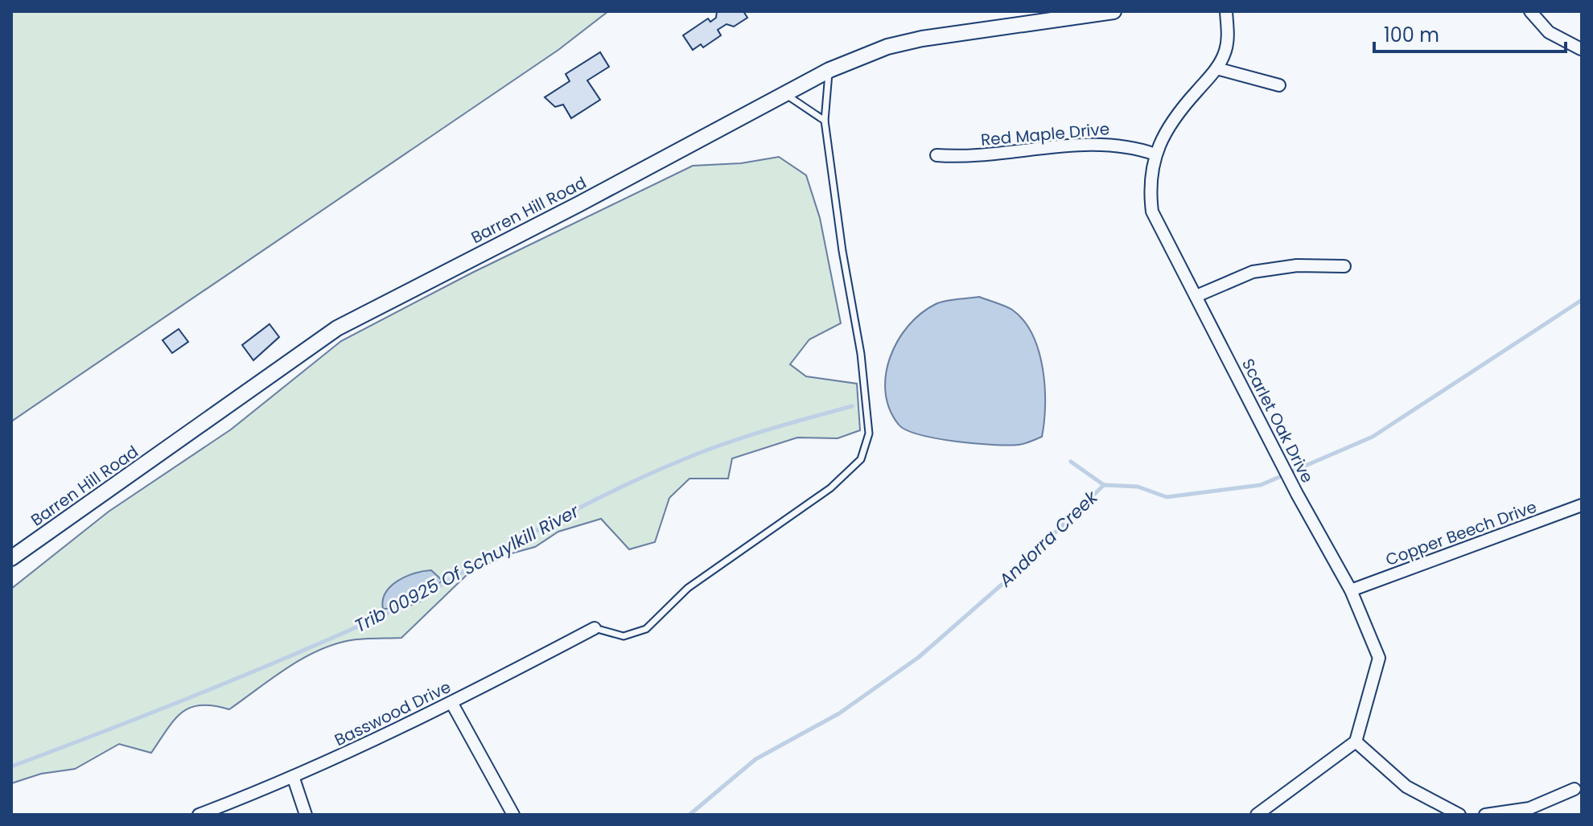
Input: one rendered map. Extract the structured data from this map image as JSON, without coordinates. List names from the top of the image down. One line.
{"streets":{"street":["Red Maple Drive","Barren Hill Road","Scarlet Oak Drive","Copper Beech Drive","Basswood Drive"]},"crossings":[["Red Maple Drive","Scarlet Oak Drive"],["Scarlet Oak Drive","Copper Beech Drive"]],"water":["Andorra Creek","Trib 00925 Of Schuylkill River"],"scale_bar":"100 m"}
